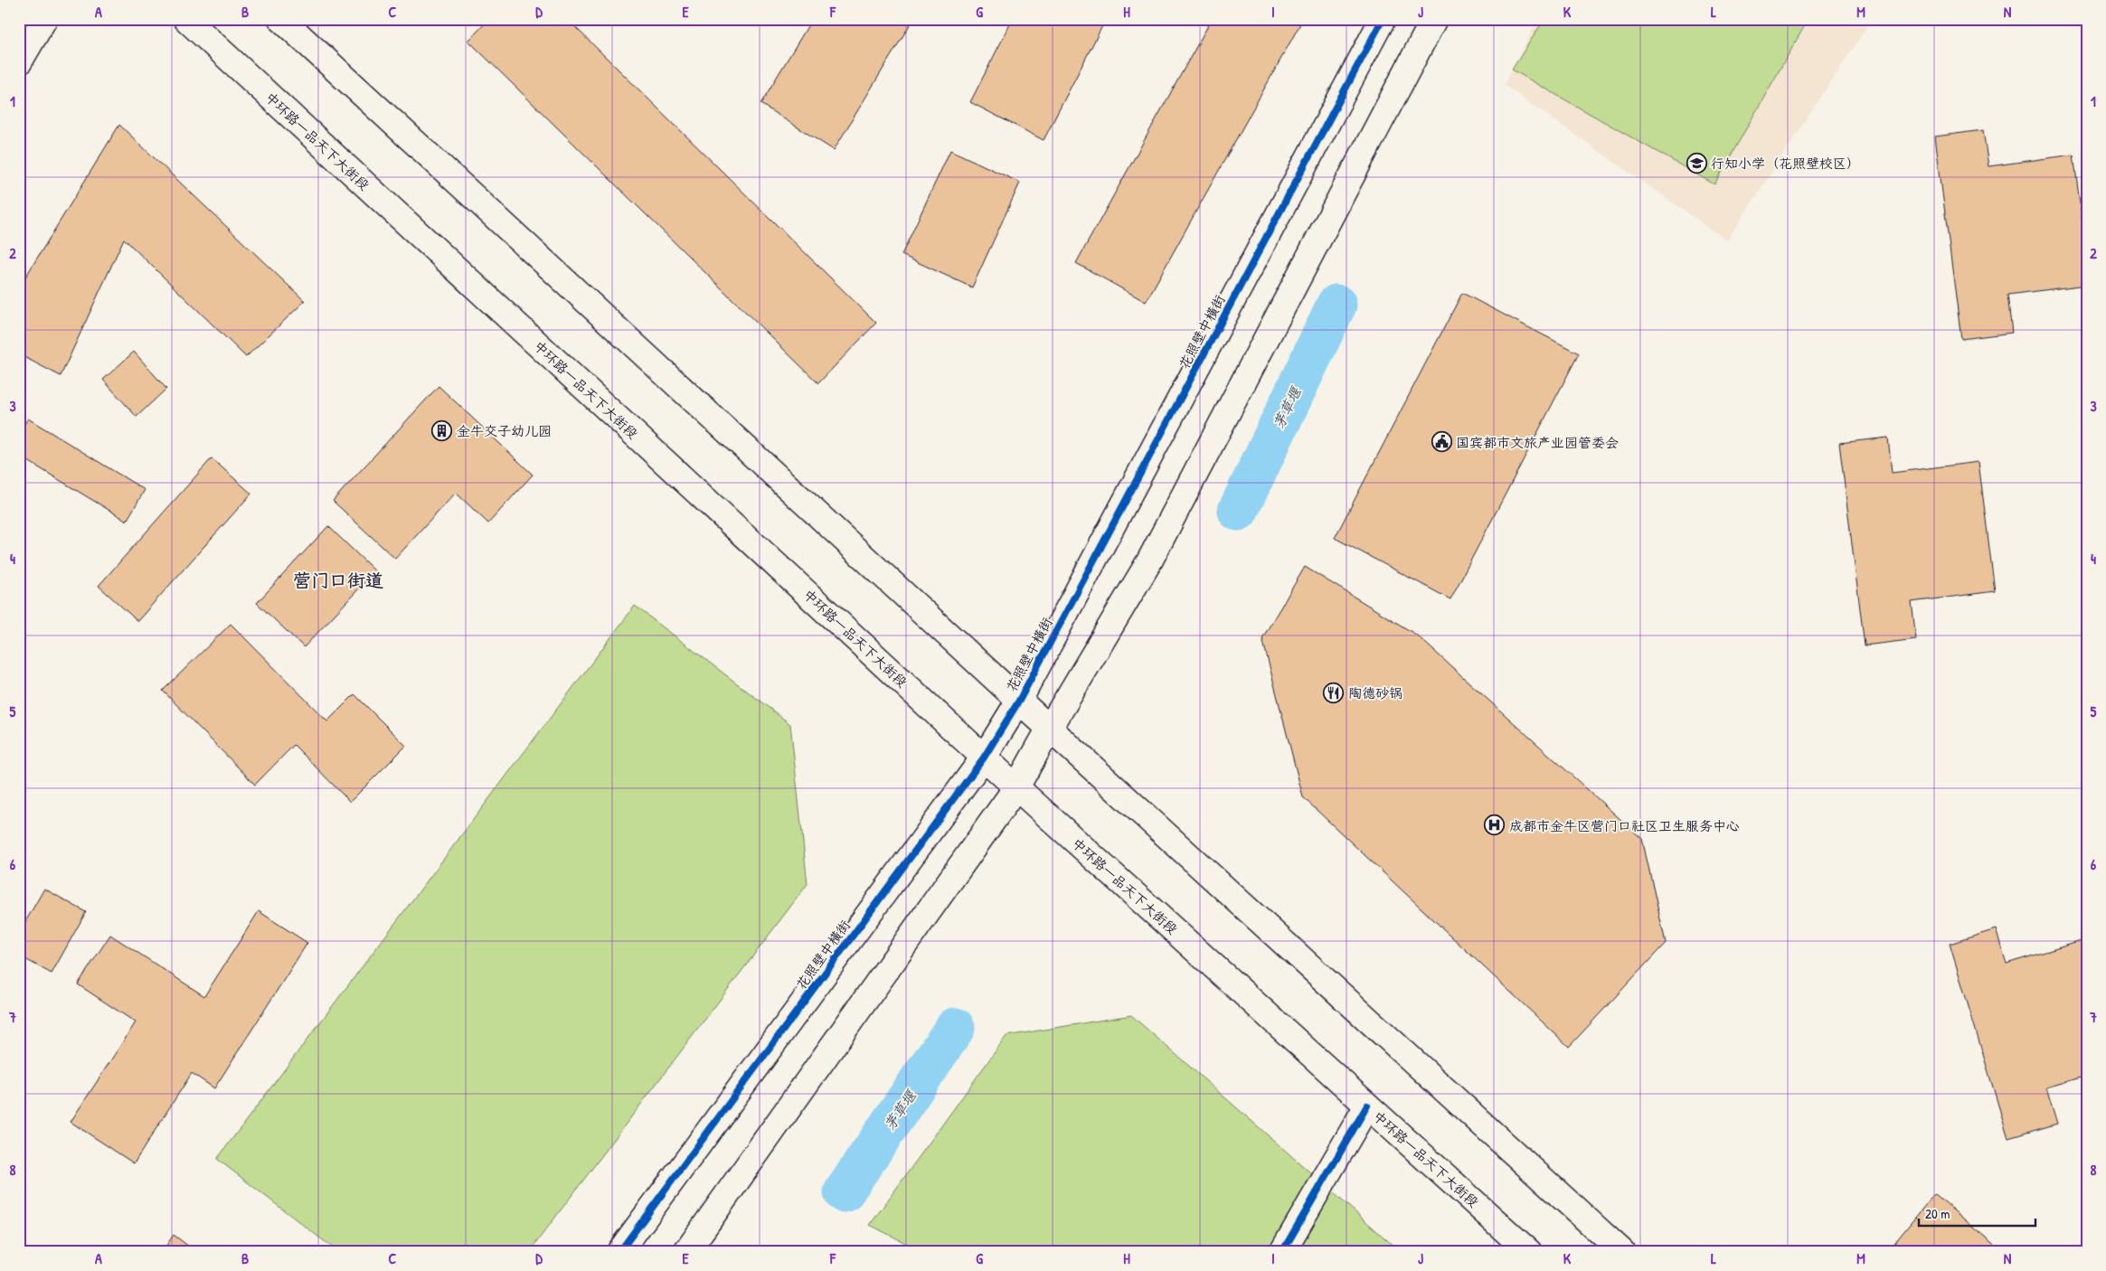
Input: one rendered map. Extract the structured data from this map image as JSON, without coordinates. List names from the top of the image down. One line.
{"streets":{"main road":["中环路一品天下大街段","花照壁中横街"]},"crossings":[["中环路一品天下大街段","花照壁中横街"]],"districts":["营门口街道"],"water":["茅草堰"],"places":{"school or university":["行知小学（花照壁校区）"],"building":["金牛交子幼儿园"],"public building":["国宾都市文旅产业园管委会"],"restaurant":["陶德砂锅"],"hospital":["成都市金牛区营门口社区卫生服务中心"]},"scale_bar":"20 m","grid":{"columns":["A","B","C","D","E","F","G","H","I","J","K","L","M","N"],"rows":["1","2","3","4","5","6","7","8"]}}
